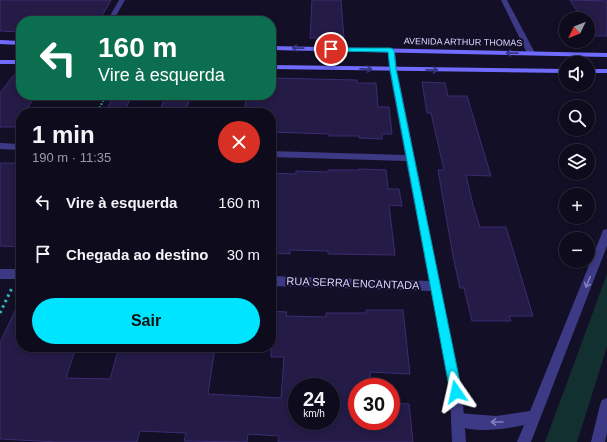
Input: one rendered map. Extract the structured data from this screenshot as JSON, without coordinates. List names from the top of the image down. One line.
{"streets":{"main road":["AVENIDA ARTHUR THOMAS"],"street":["RUA SERRA ENCANTADA"]},"north":"bottom left","page":{"map_buttons":["+","−"],"turn":["160 m","Vire à esquerda"],"heading":["1 min","190 m · 11:35"],"list":[{"name":"Vire à esquerda","value":"160 m"},{"name":"Chegada ao destino","value":"30 m"}],"buttons":"Sair","speed":"24 km/h","limit":"30"}}
